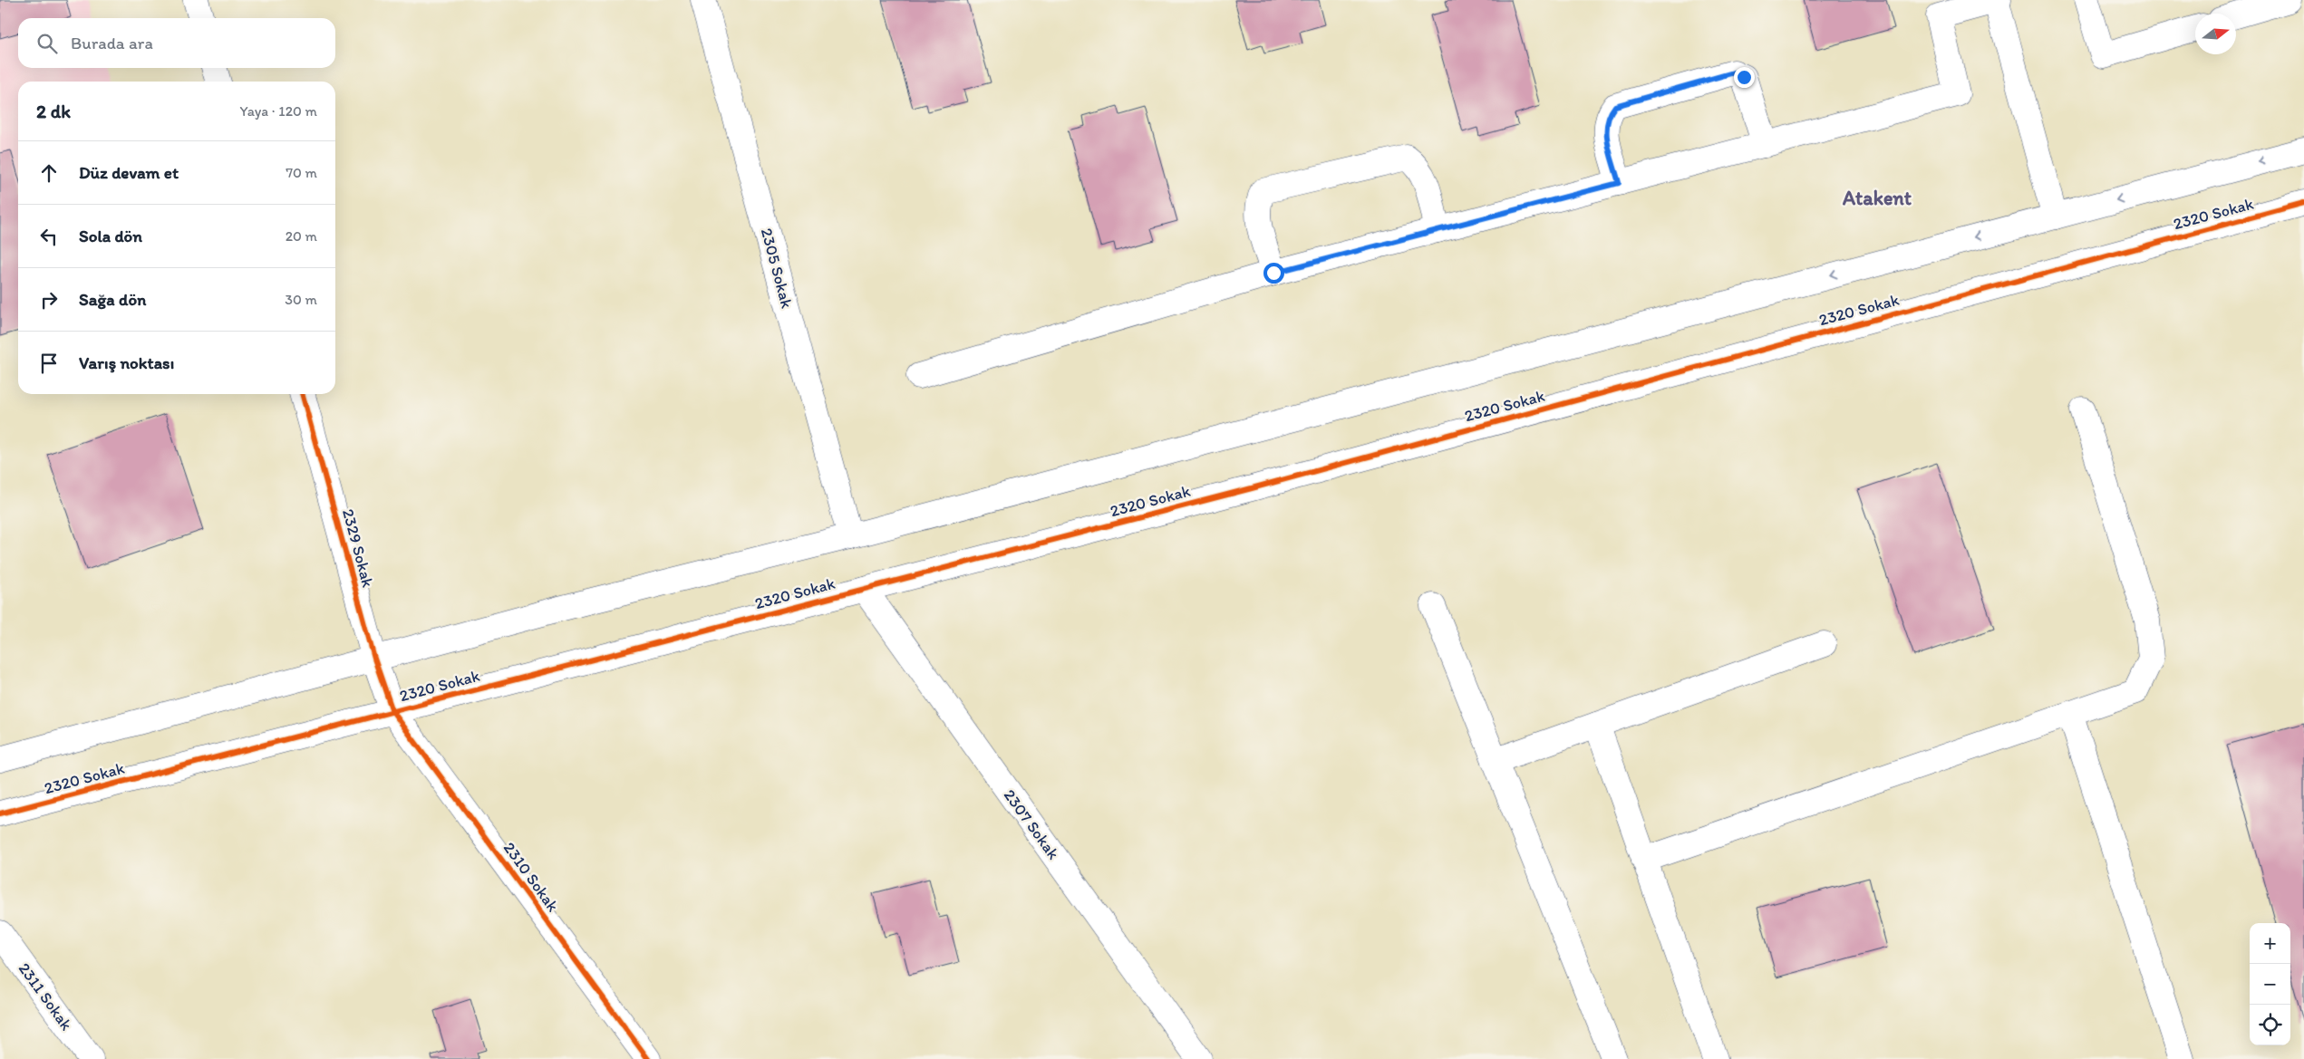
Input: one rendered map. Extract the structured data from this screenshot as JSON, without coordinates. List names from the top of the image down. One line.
{"streets":{"street":["2320 Sokak","2305 Sokak","2329 Sokak","2307 Sokak","2310 Sokak","2311 Sokak"]},"crossings":[["2320 Sokak","2329 Sokak"],["2320 Sokak","2307 Sokak"],["2320 Sokak","2310 Sokak"],["2329 Sokak","2310 Sokak"]],"districts":["Atakent"],"north":"right","page":{"search":"Burada ara","heading":["2 dk","Yaya · 120 m"],"list":[["Düz devam et","70 m"],["Sola dön","20 m"],["Sağa dön","30 m"],"Varış noktası"],"map_buttons":["+","−"]}}
